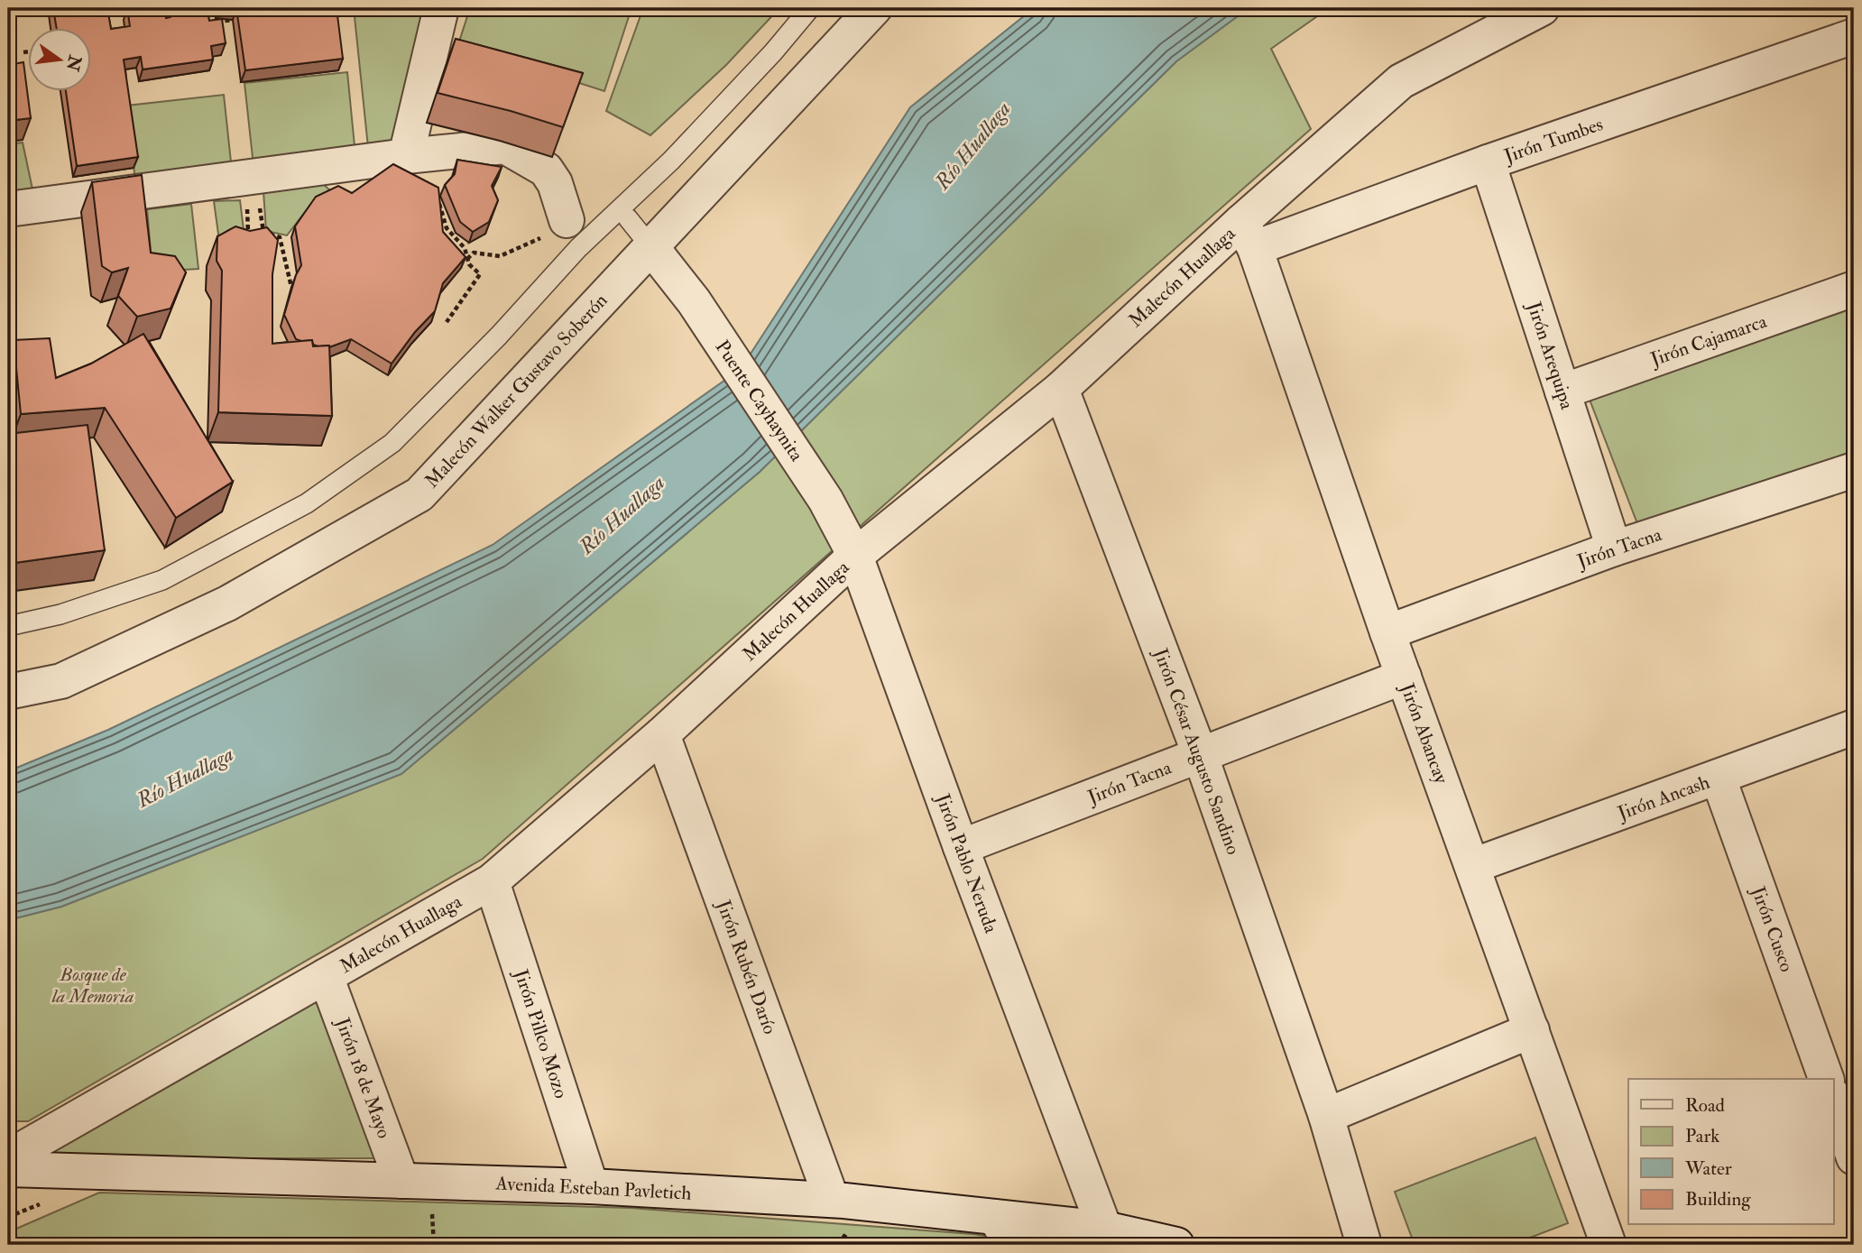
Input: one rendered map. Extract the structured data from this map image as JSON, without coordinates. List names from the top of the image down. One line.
{"streets":{"street":["Jirón Tumbes","Malecón Huallaga","Jirón Cajamarca","Jirón Arequipa","Malecón Walker Gustavo Soberón","Puente Cayhaynita","Jirón Tacna","Jirón Abancay","Jirón César Augusto Sandino","Jirón Ancash","Jirón Pablo Neruda","Jirón Cusco","Jirón Rubén Darío","Jirón Pillco Mozo","Jirón 18 de Mayo","Avenida Esteban Pavletich"]},"crossings":[["Jirón Tumbes","Malecón Huallaga"],["Jirón Tumbes","Jirón Arequipa"],["Jirón Tumbes","Jirón Abancay"],["Malecón Huallaga","Jirón Abancay"],["Malecón Huallaga","Jirón César Augusto Sandino"],["Malecón Huallaga","Jirón Pablo Neruda"],["Malecón Huallaga","Jirón Rubén Darío"],["Malecón Huallaga","Jirón Pillco Mozo"],["Malecón Huallaga","Jirón 18 de Mayo"],["Jirón Cajamarca","Jirón Arequipa"],["Jirón Arequipa","Jirón Tacna"],["Malecón Walker Gustavo Soberón","Puente Cayhaynita"],["Puente Cayhaynita","Jirón Pablo Neruda"],["Jirón Tacna","Jirón Abancay"],["Jirón Tacna","Jirón César Augusto Sandino"],["Jirón Tacna","Jirón Pablo Neruda"],["Jirón Abancay","Jirón Ancash"],["Jirón Ancash","Jirón Cusco"],["Jirón Pablo Neruda","Avenida Esteban Pavletich"],["Jirón Rubén Darío","Avenida Esteban Pavletich"],["Jirón Pillco Mozo","Avenida Esteban Pavletich"],["Jirón 18 de Mayo","Avenida Esteban Pavletich"]],"water":["Río Huallaga"],"parks":["Bosque de la Memoria"],"legend":["Road","Park","Water","Building"],"north":"right"}
